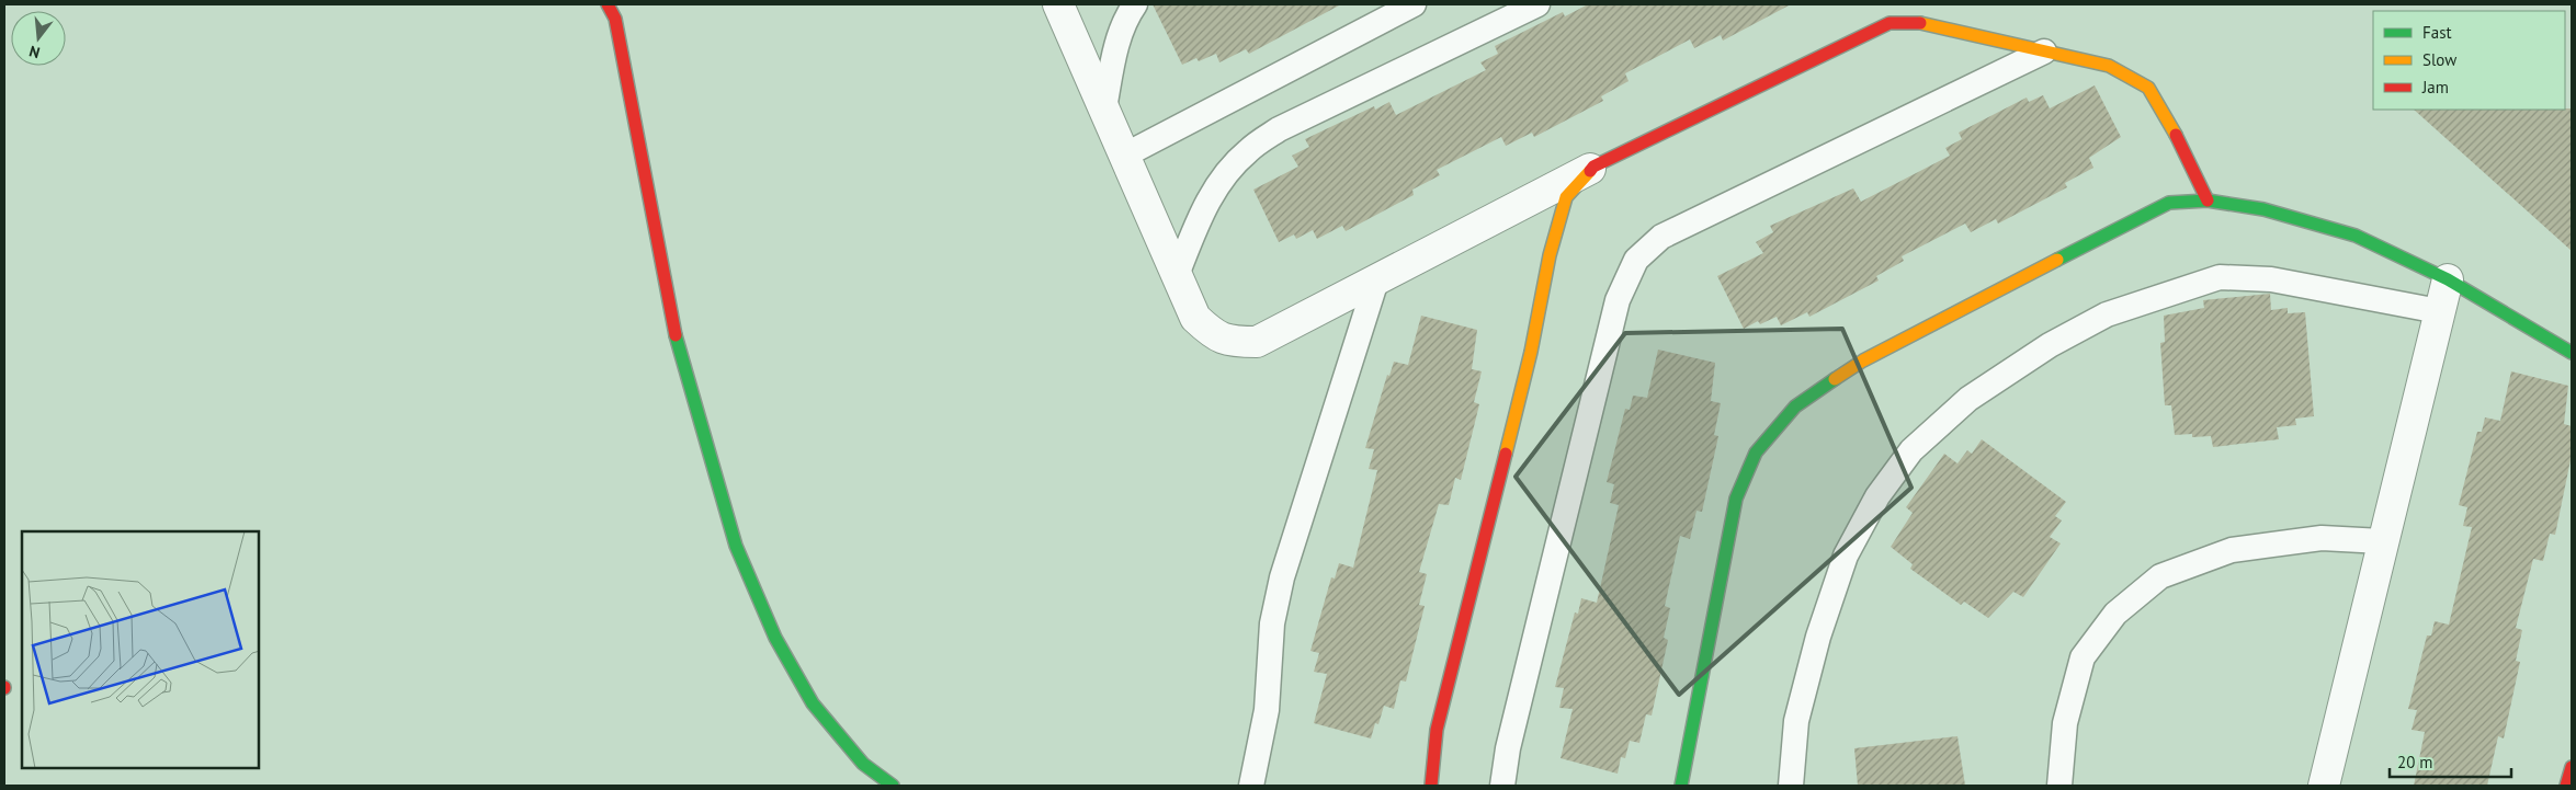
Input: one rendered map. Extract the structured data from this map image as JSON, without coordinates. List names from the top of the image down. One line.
{"legend":["Fast","Slow","Jam"],"scale_bar":"20 m","north":"bottom"}
